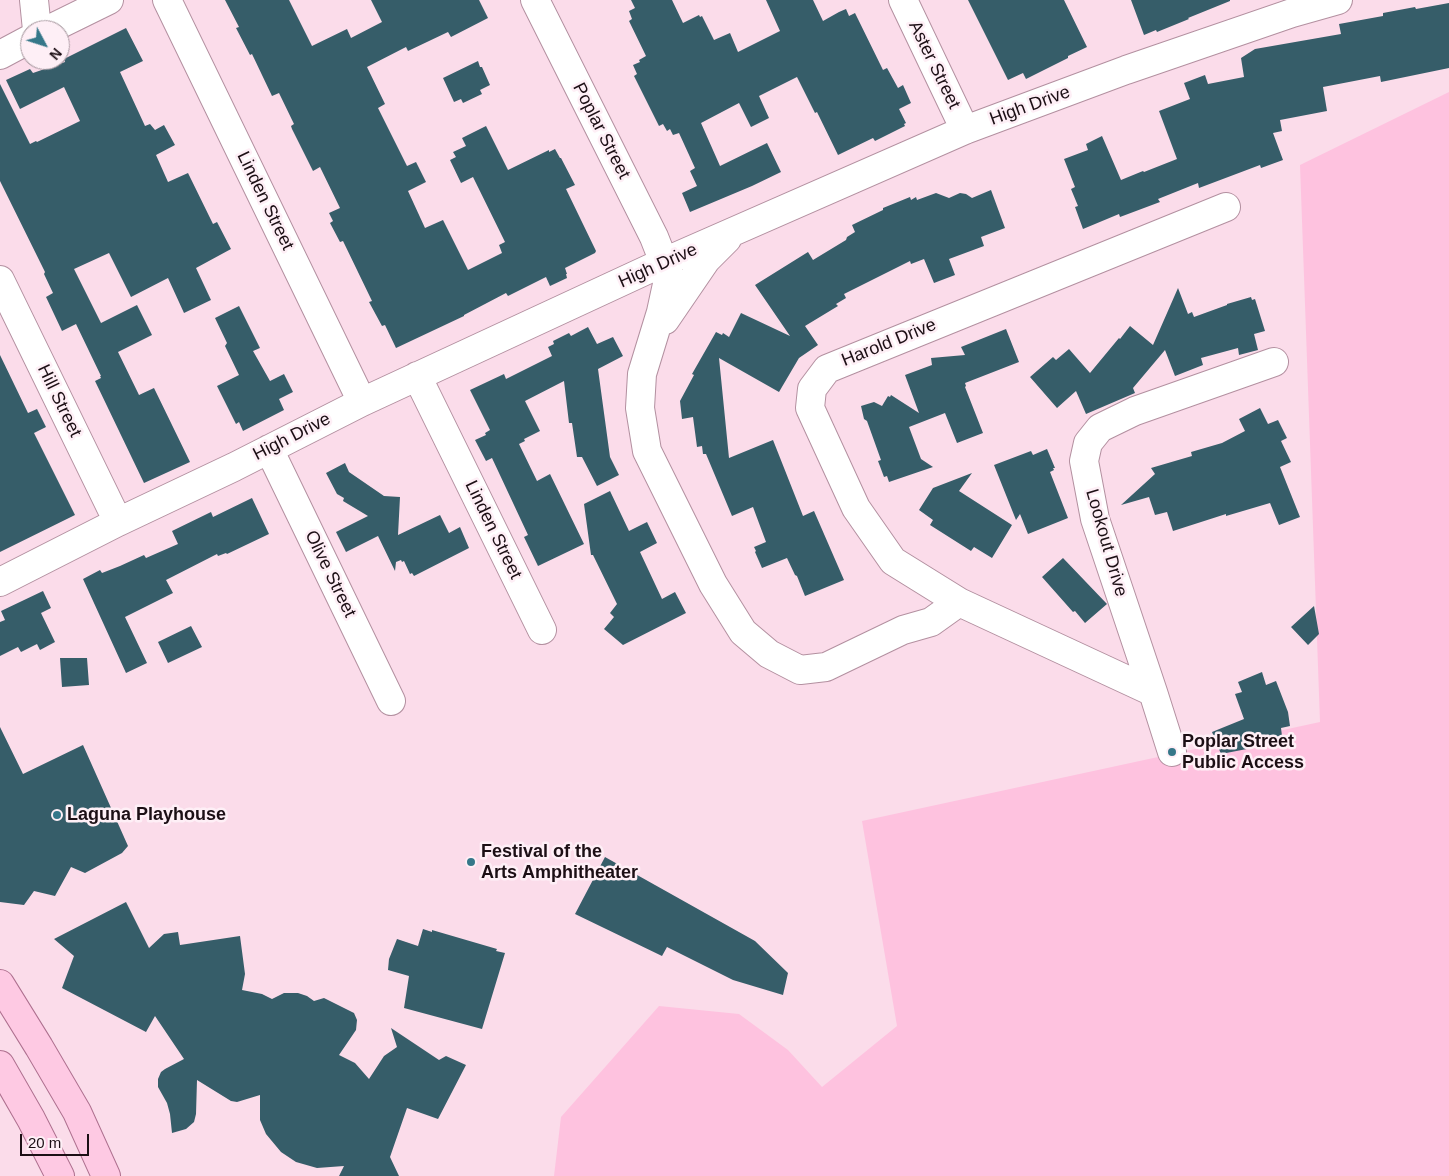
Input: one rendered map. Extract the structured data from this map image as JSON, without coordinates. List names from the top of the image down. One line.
{"streets":{"street":["Aster Street","High Drive","Poplar Street","Linden Street","Harold Drive","Hill Street","Lookout Drive","Olive Street"]},"crossings":[["Aster Street","High Drive"],["High Drive","Poplar Street"],["High Drive","Linden Street"],["High Drive","Hill Street"],["High Drive","Olive Street"],["Poplar Street","Harold Drive"],["Harold Drive","Lookout Drive"]],"places":["Poplar Street Public Access","Laguna Playhouse","Festival of the Arts Amphitheater"],"scale_bar":"20 m","north":"bottom right"}
